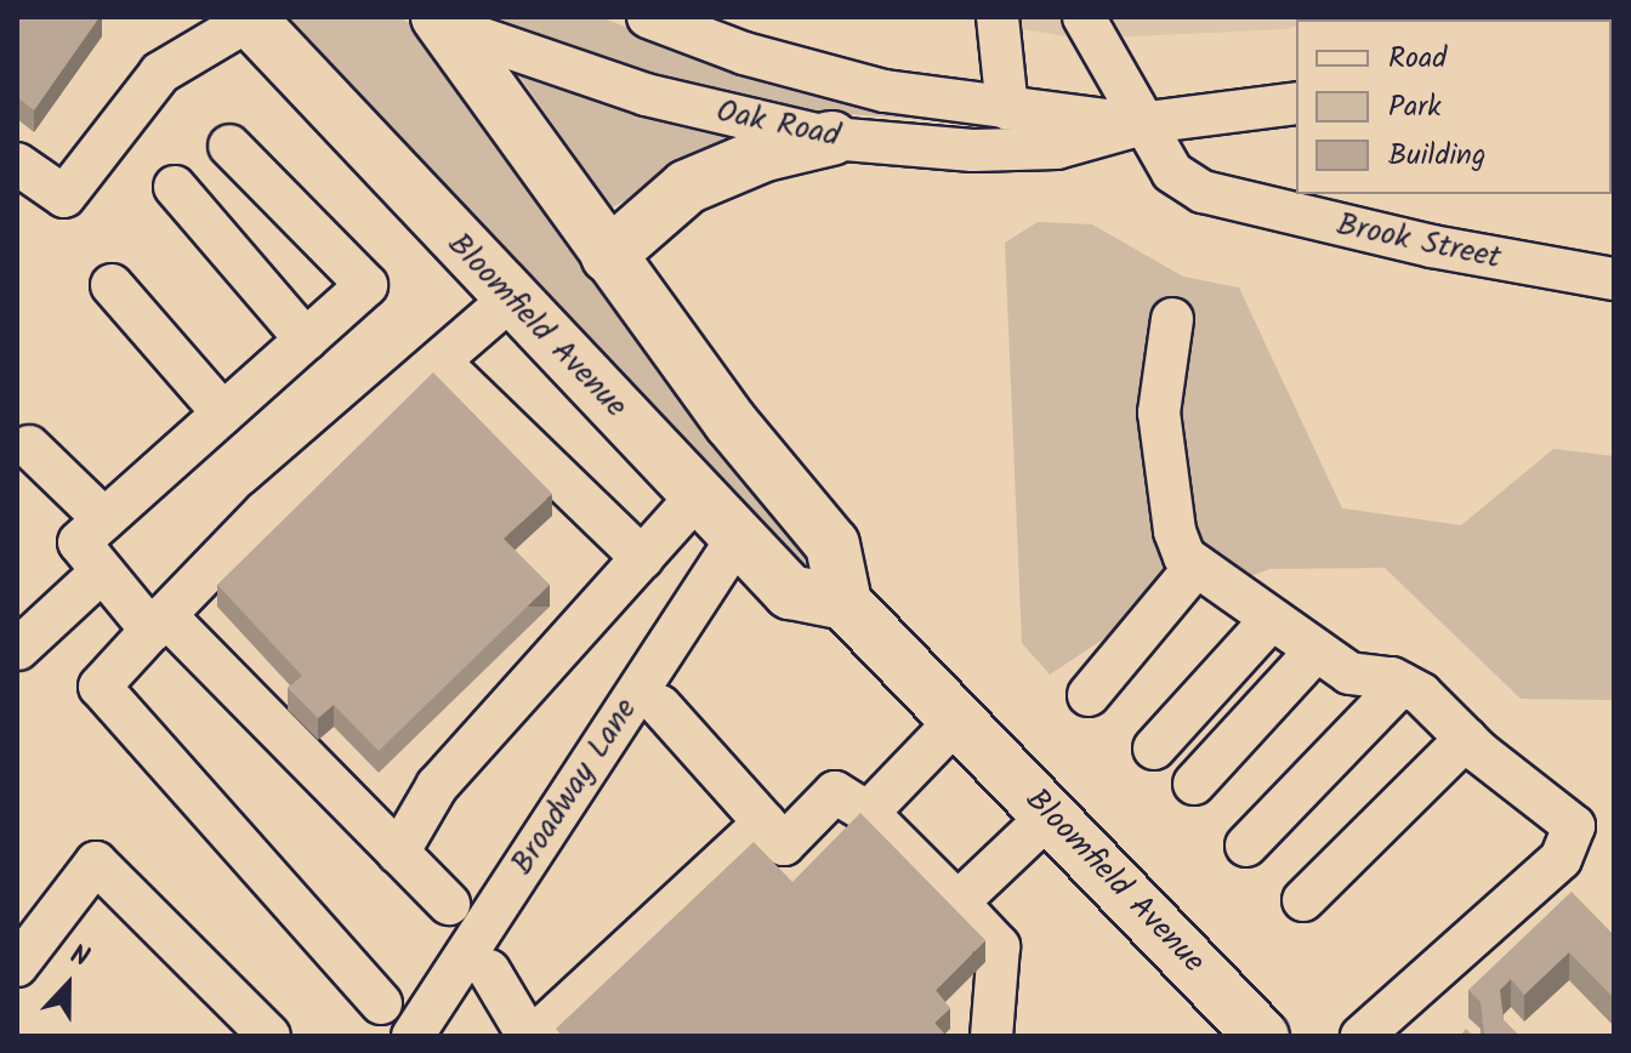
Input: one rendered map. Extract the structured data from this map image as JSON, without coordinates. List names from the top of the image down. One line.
{"streets":{"main road":["Bloomfield Avenue"],"street":["Oak Road","Brook Street","Broadway Lane"]},"crossings":[["Oak Road","Brook Street"],["Bloomfield Avenue","Broadway Lane"]],"legend":["Road","Park","Building"],"north":"top"}
